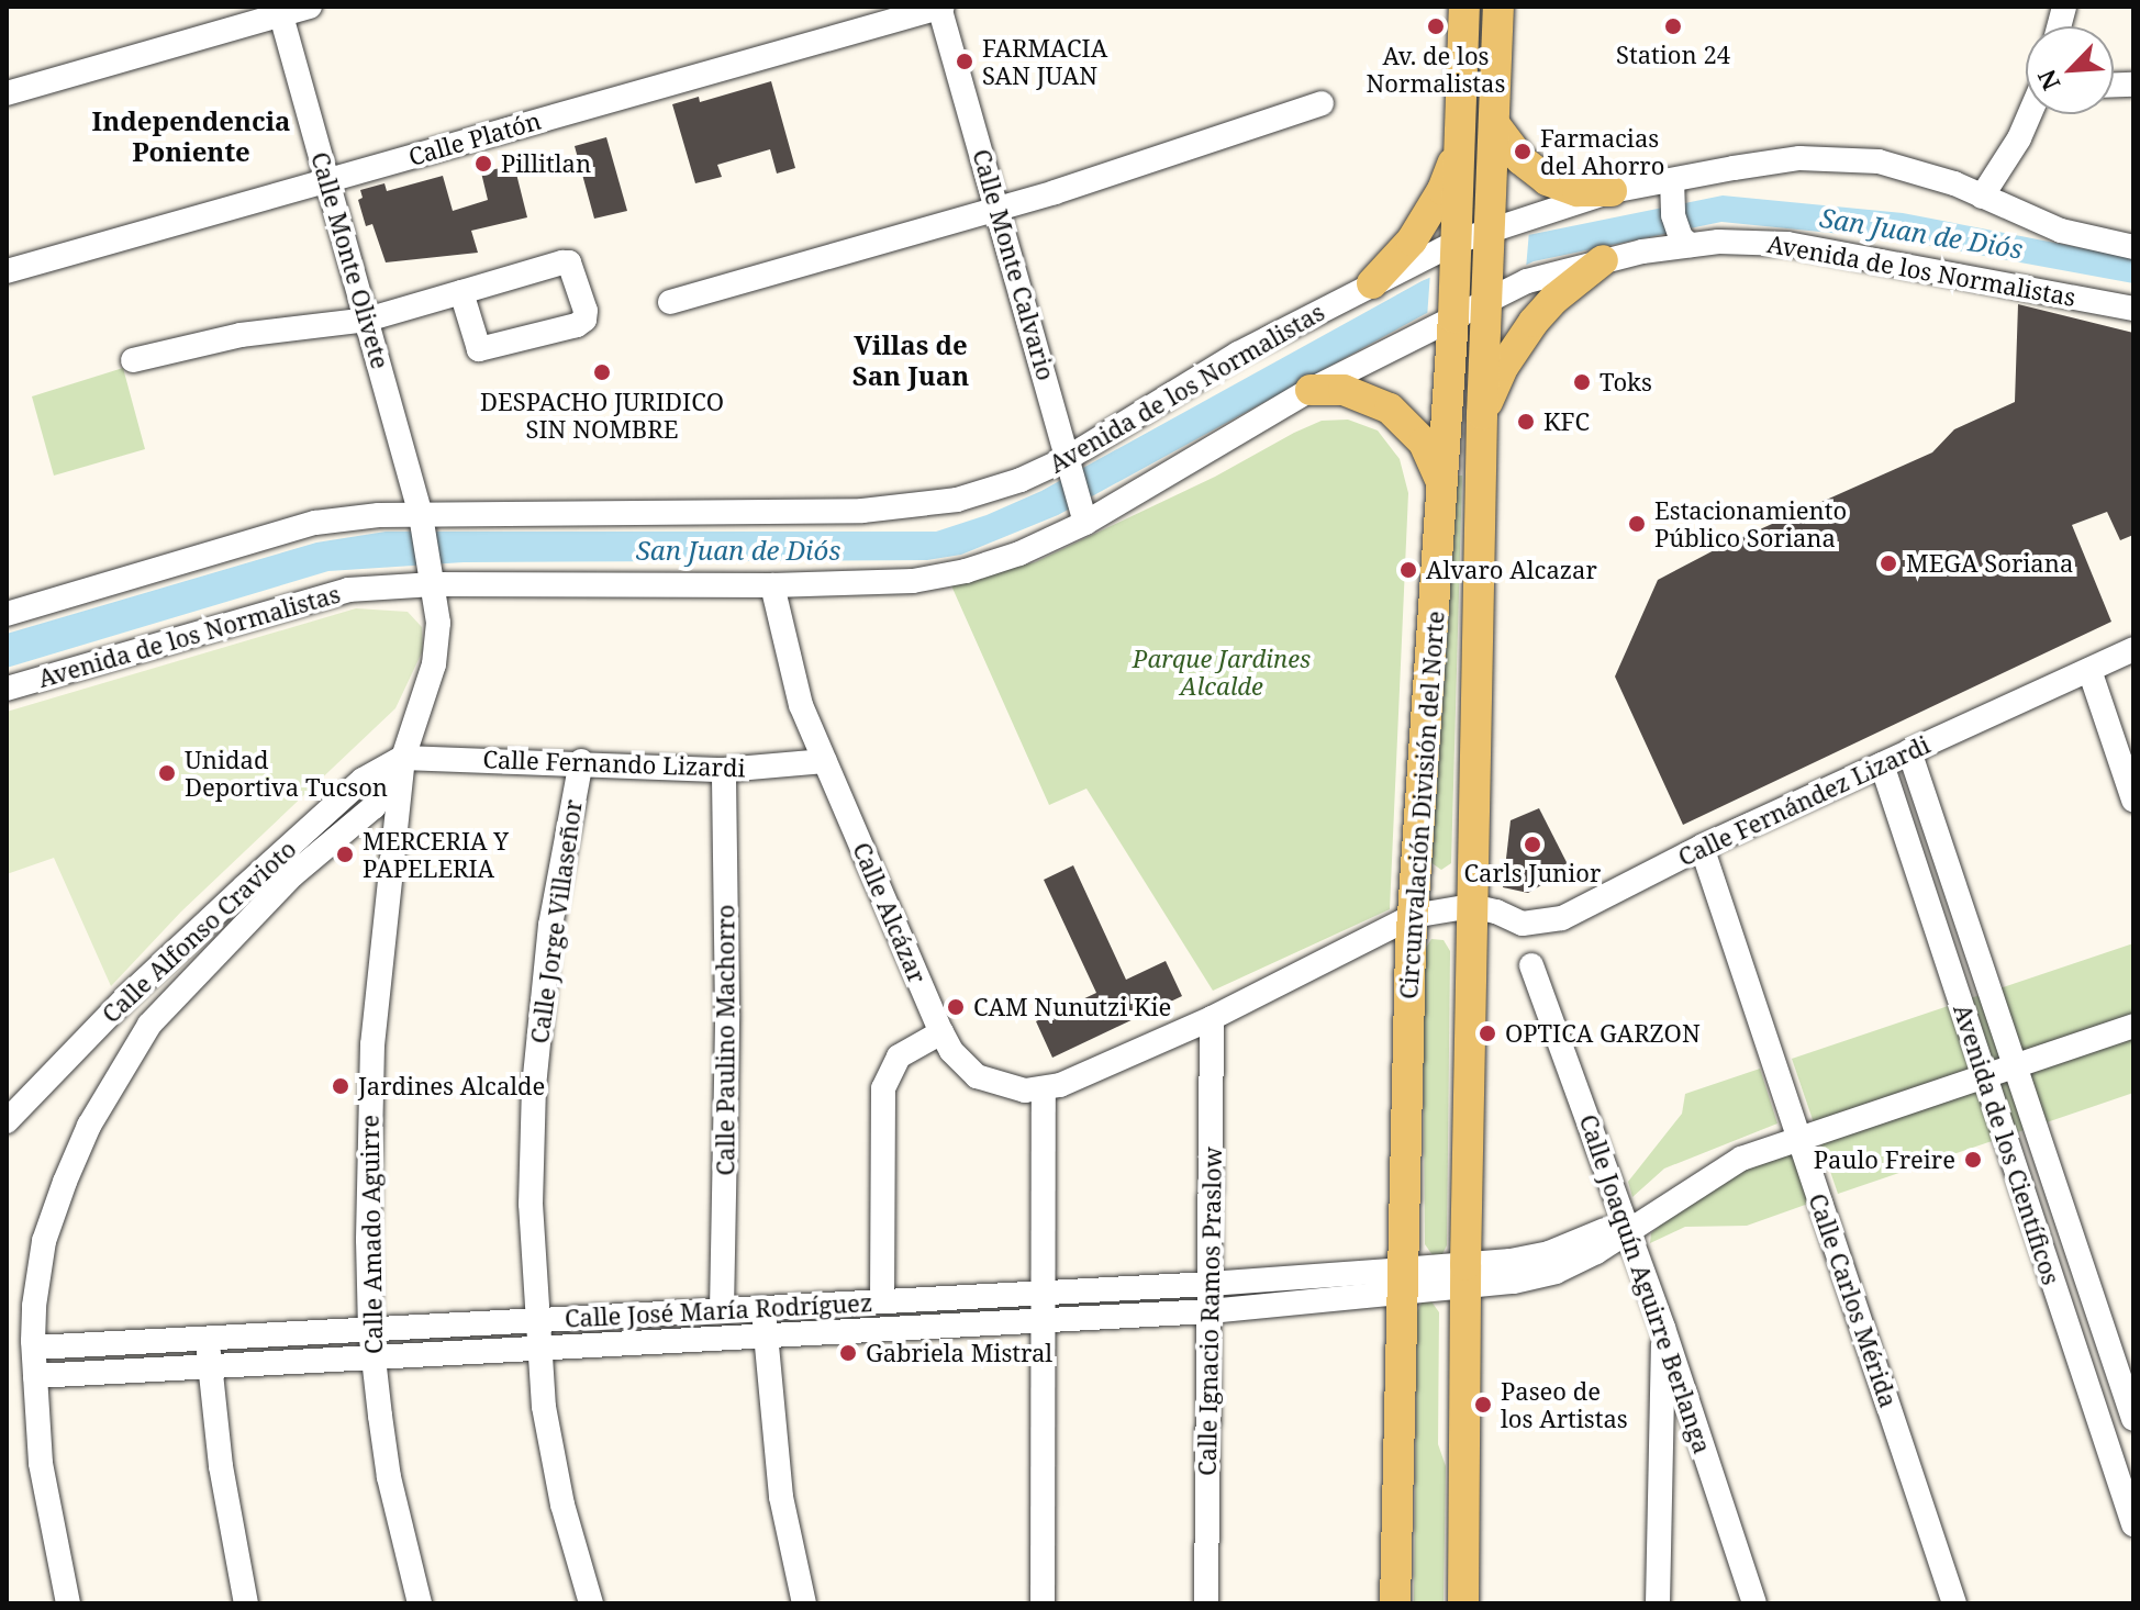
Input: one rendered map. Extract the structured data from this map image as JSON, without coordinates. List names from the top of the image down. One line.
{"streets":{"main road":["Circunvalación División del Norte"],"street":["Calle Platón","Calle Monte Olivete","Calle Monte Calvario","Avenida de los Normalistas","Calle Fernando Lizardi","Calle Fernández Lizardi","Calle Alcázar","Calle Jorge Villaseñor","Calle Alfonso Cravioto","Calle Paulino Machorro","Avenida de los Científicos","Calle Amado Aguirre","Calle Joaquín Aguirre Berlanga","Calle Carlos Mérida","Calle José María Rodríguez","Calle Ignacio Ramos Praslow"]},"crossings":[["Calle Platón","Calle Monte Olivete"],["Calle Platón","Calle Monte Calvario"],["Calle Monte Olivete","Avenida de los Normalistas"],["Calle Monte Olivete","Calle Fernando Lizardi"],["Calle Monte Olivete","Calle Alfonso Cravioto"],["Calle Monte Olivete","Calle Amado Aguirre"],["Calle Monte Calvario","Avenida de los Normalistas"],["Avenida de los Normalistas","Circunvalación División del Norte"],["Avenida de los Normalistas","Calle Alcázar"],["Calle Fernando Lizardi","Calle Alcázar"],["Calle Fernando Lizardi","Calle Jorge Villaseñor"],["Calle Fernando Lizardi","Calle Alfonso Cravioto"],["Calle Fernando Lizardi","Calle Paulino Machorro"],["Calle Fernando Lizardi","Calle Amado Aguirre"],["Calle Fernández Lizardi","Circunvalación División del Norte"],["Calle Fernández Lizardi","Calle Alcázar"],["Calle Fernández Lizardi","Avenida de los Científicos"],["Calle Fernández Lizardi","Calle Carlos Mérida"],["Circunvalación División del Norte","Calle Alcázar"],["Circunvalación División del Norte","Calle José María Rodríguez"],["Calle Alcázar","Calle Ignacio Ramos Praslow"],["Calle Jorge Villaseñor","Calle José María Rodríguez"],["Calle Alfonso Cravioto","Calle Amado Aguirre"],["Calle Paulino Machorro","Calle José María Rodríguez"],["Calle Amado Aguirre","Calle José María Rodríguez"],["Calle José María Rodríguez","Calle Ignacio Ramos Praslow"]],"districts":["Independencia Poniente","Villas de San Juan"],"water":["San Juan de Diós"],"parks":["Parque Jardines Alcalde"],"places":["Av. de los Normalistas","Station 24","FARMACIA SAN JUAN","Farmacias del Ahorro","Pillitlan","DESPACHO JURIDICO SIN NOMBRE","Toks","KFC","Estacionamiento Público Soriana","MEGA Soriana","Alvaro Alcazar","Unidad Deportiva Tucson","Carls Junior","MERCERIA Y PAPELERIA","CAM Nunutzi Kie","OPTICA GARZON","Jardines Alcalde","Paulo Freire","Gabriela Mistral","Paseo de los Artistas"],"north":"bottom left"}
